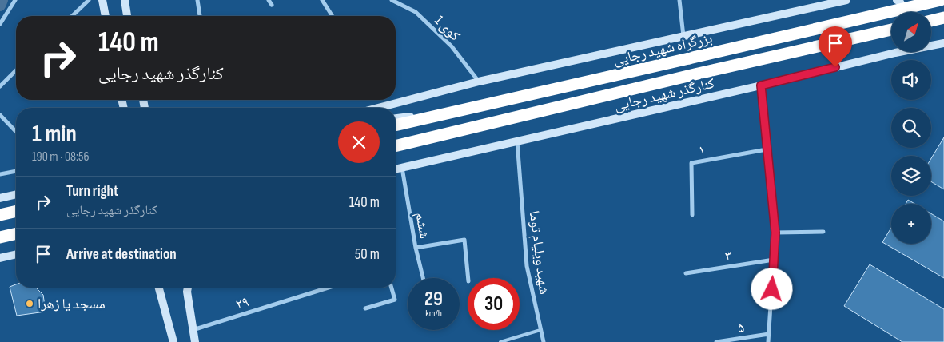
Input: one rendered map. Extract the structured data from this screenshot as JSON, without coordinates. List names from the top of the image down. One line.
{"streets":{"highway":["بزرگراه شهید رجایی"],"main road":["کنارگذر شهید رجایی"],"street":["کوی 1","۱","ششم","شهید ویلیام توما","۳","۲۹","۵"]},"crossings":[["کنارگذر شهید رجایی","ششم"],["کنارگذر شهید رجایی","شهید ویلیام توما"]],"places":["مسجد یا زهرا"],"north":"top right","page":{"map_buttons":"+","turn":["140 m","کنارگذر شهید رجایی"],"heading":["1 min","190 m · 08:56"],"list":[{"name":"Turn right","note":"کنارگذر شهید رجایی","value":"140 m"},{"name":"Arrive at destination","value":"50 m"}],"speed":"29 km/h","limit":"30"}}
